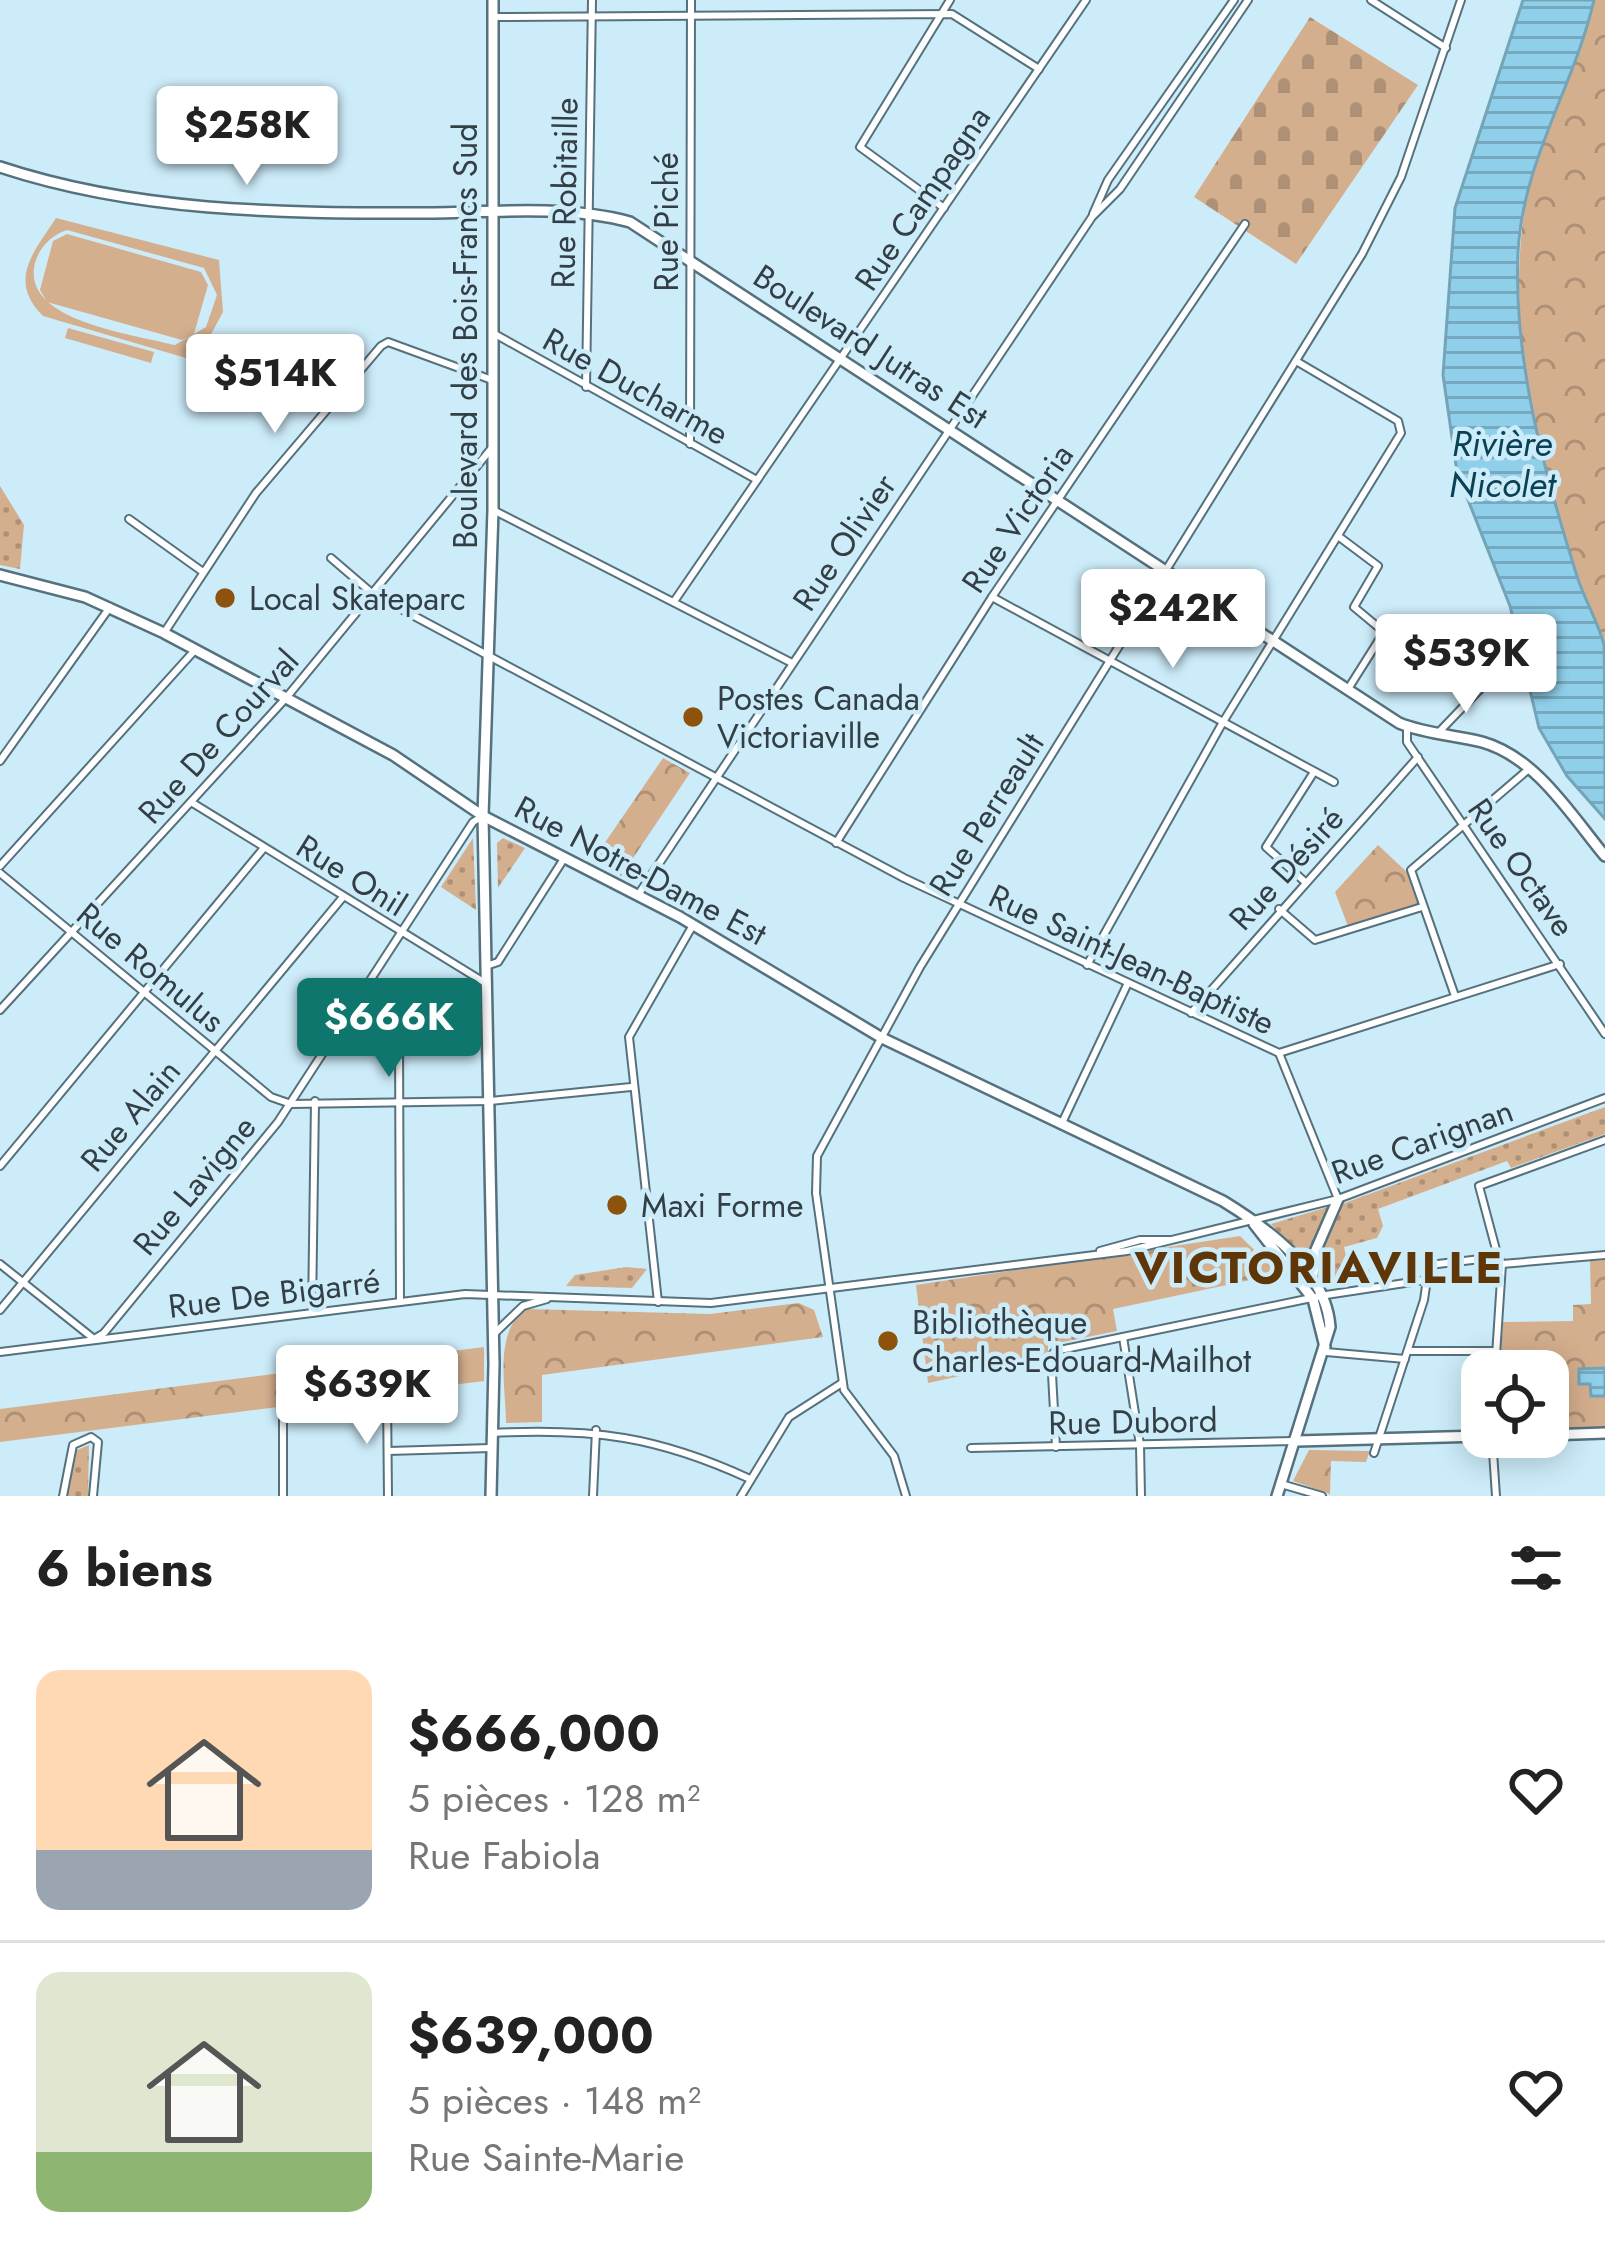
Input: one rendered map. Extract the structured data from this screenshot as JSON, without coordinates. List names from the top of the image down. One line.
{"streets":{"street":["Rue Robitaille","Rue Campagna","Rue Piché","Boulevard des Bois-Francs Sud","Boulevard Jutras Est","Rue Ducharme","Rue Victoria","Rue Olivier","Rue De Courval","Rue Perreault","Rue Octave","Rue Désiré","Rue Notre-Dame Est","Rue Onil","Rue Saint-Jean-Baptiste","Rue Romulus","Rue Alain","Rue Carignan","Rue Lavigne","Rue De Bigarré","Rue Dubord"]},"crossings":[["Rue Robitaille","Boulevard Jutras Est"],["Rue Robitaille","Rue Ducharme"],["Rue Campagna","Boulevard Jutras Est"],["Rue Campagna","Rue Ducharme"],["Rue Piché","Boulevard Jutras Est"],["Rue Piché","Rue Ducharme"],["Boulevard des Bois-Francs Sud","Boulevard Jutras Est"],["Boulevard des Bois-Francs Sud","Rue Ducharme"],["Boulevard des Bois-Francs Sud","Rue De Courval"],["Boulevard des Bois-Francs Sud","Rue Notre-Dame Est"],["Boulevard des Bois-Francs Sud","Rue Onil"],["Boulevard des Bois-Francs Sud","Rue Saint-Jean-Baptiste"],["Boulevard des Bois-Francs Sud","Rue Lavigne"],["Boulevard des Bois-Francs Sud","Rue De Bigarré"],["Boulevard Jutras Est","Rue Victoria"],["Boulevard Jutras Est","Rue Olivier"],["Boulevard Jutras Est","Rue Perreault"],["Boulevard Jutras Est","Rue Octave"],["Rue Victoria","Rue Saint-Jean-Baptiste"],["Rue Olivier","Rue Notre-Dame Est"],["Rue Olivier","Rue Saint-Jean-Baptiste"],["Rue De Courval","Rue Notre-Dame Est"],["Rue De Courval","Rue Onil"],["Rue De Courval","Rue Saint-Jean-Baptiste"],["Rue De Courval","Rue Romulus"],["Rue Perreault","Rue Notre-Dame Est"],["Rue Perreault","Rue Saint-Jean-Baptiste"],["Rue Perreault","Rue De Bigarré"],["Rue Octave","Rue Désiré"],["Rue Octave","Rue Saint-Jean-Baptiste"],["Rue Désiré","Rue Saint-Jean-Baptiste"],["Rue Notre-Dame Est","Rue Carignan"],["Rue Notre-Dame Est","Rue Lavigne"],["Rue Notre-Dame Est","Rue De Bigarré"],["Rue Onil","Rue Alain"],["Rue Onil","Rue Lavigne"],["Rue Romulus","Rue Alain"],["Rue Romulus","Rue Lavigne"],["Rue Carignan","Rue De Bigarré"],["Rue Lavigne","Rue De Bigarré"]],"districts":["VICTORIAVILLE"],"water":["Rivière Nicolet"],"places":["Local Skateparc","Postes Canada Victoriaville","Maxi Forme","Bibliothèque Charles-Edouard-Mailhot"],"page":{"price":["$258K","$514K","$242K","$539K","$666K","$639K"],"heading":"6 biens","list":[{"name":"$666,000","note":"5 pièces · 128 m² · Rue Fabiola"},{"name":"$639,000","note":"5 pièces · 148 m² · Rue Sainte-Marie"}]}}
